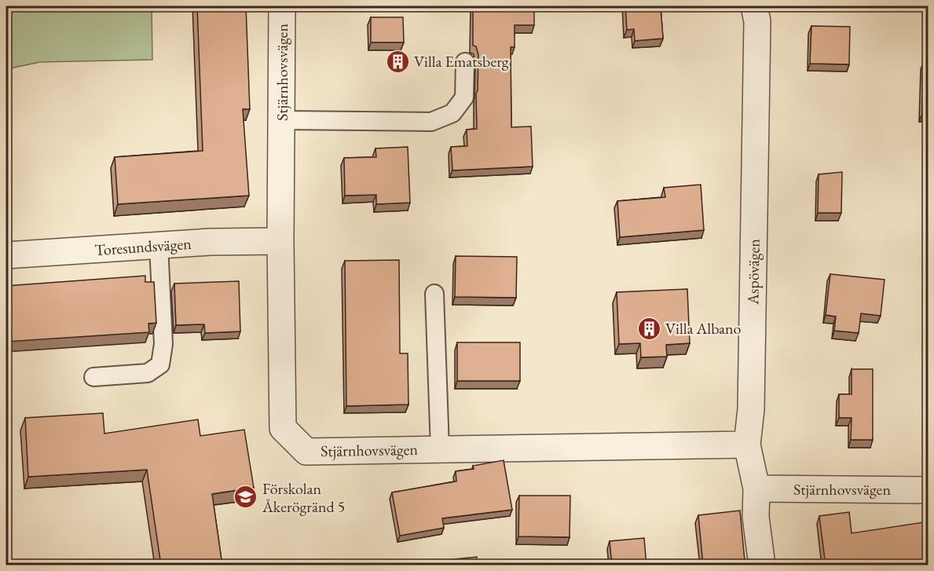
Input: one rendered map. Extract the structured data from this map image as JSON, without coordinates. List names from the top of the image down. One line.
{"streets":{"street":["Stjärnhovsvägen","Toresundsvägen","Aspövägen"]},"crossings":[["Stjärnhovsvägen","Toresundsvägen"],["Stjärnhovsvägen","Aspövägen"]],"places":{"building":["Villa Ematsberg","Villa Albano"],"school or university":["Förskolan Åkerögränd 5"]}}
